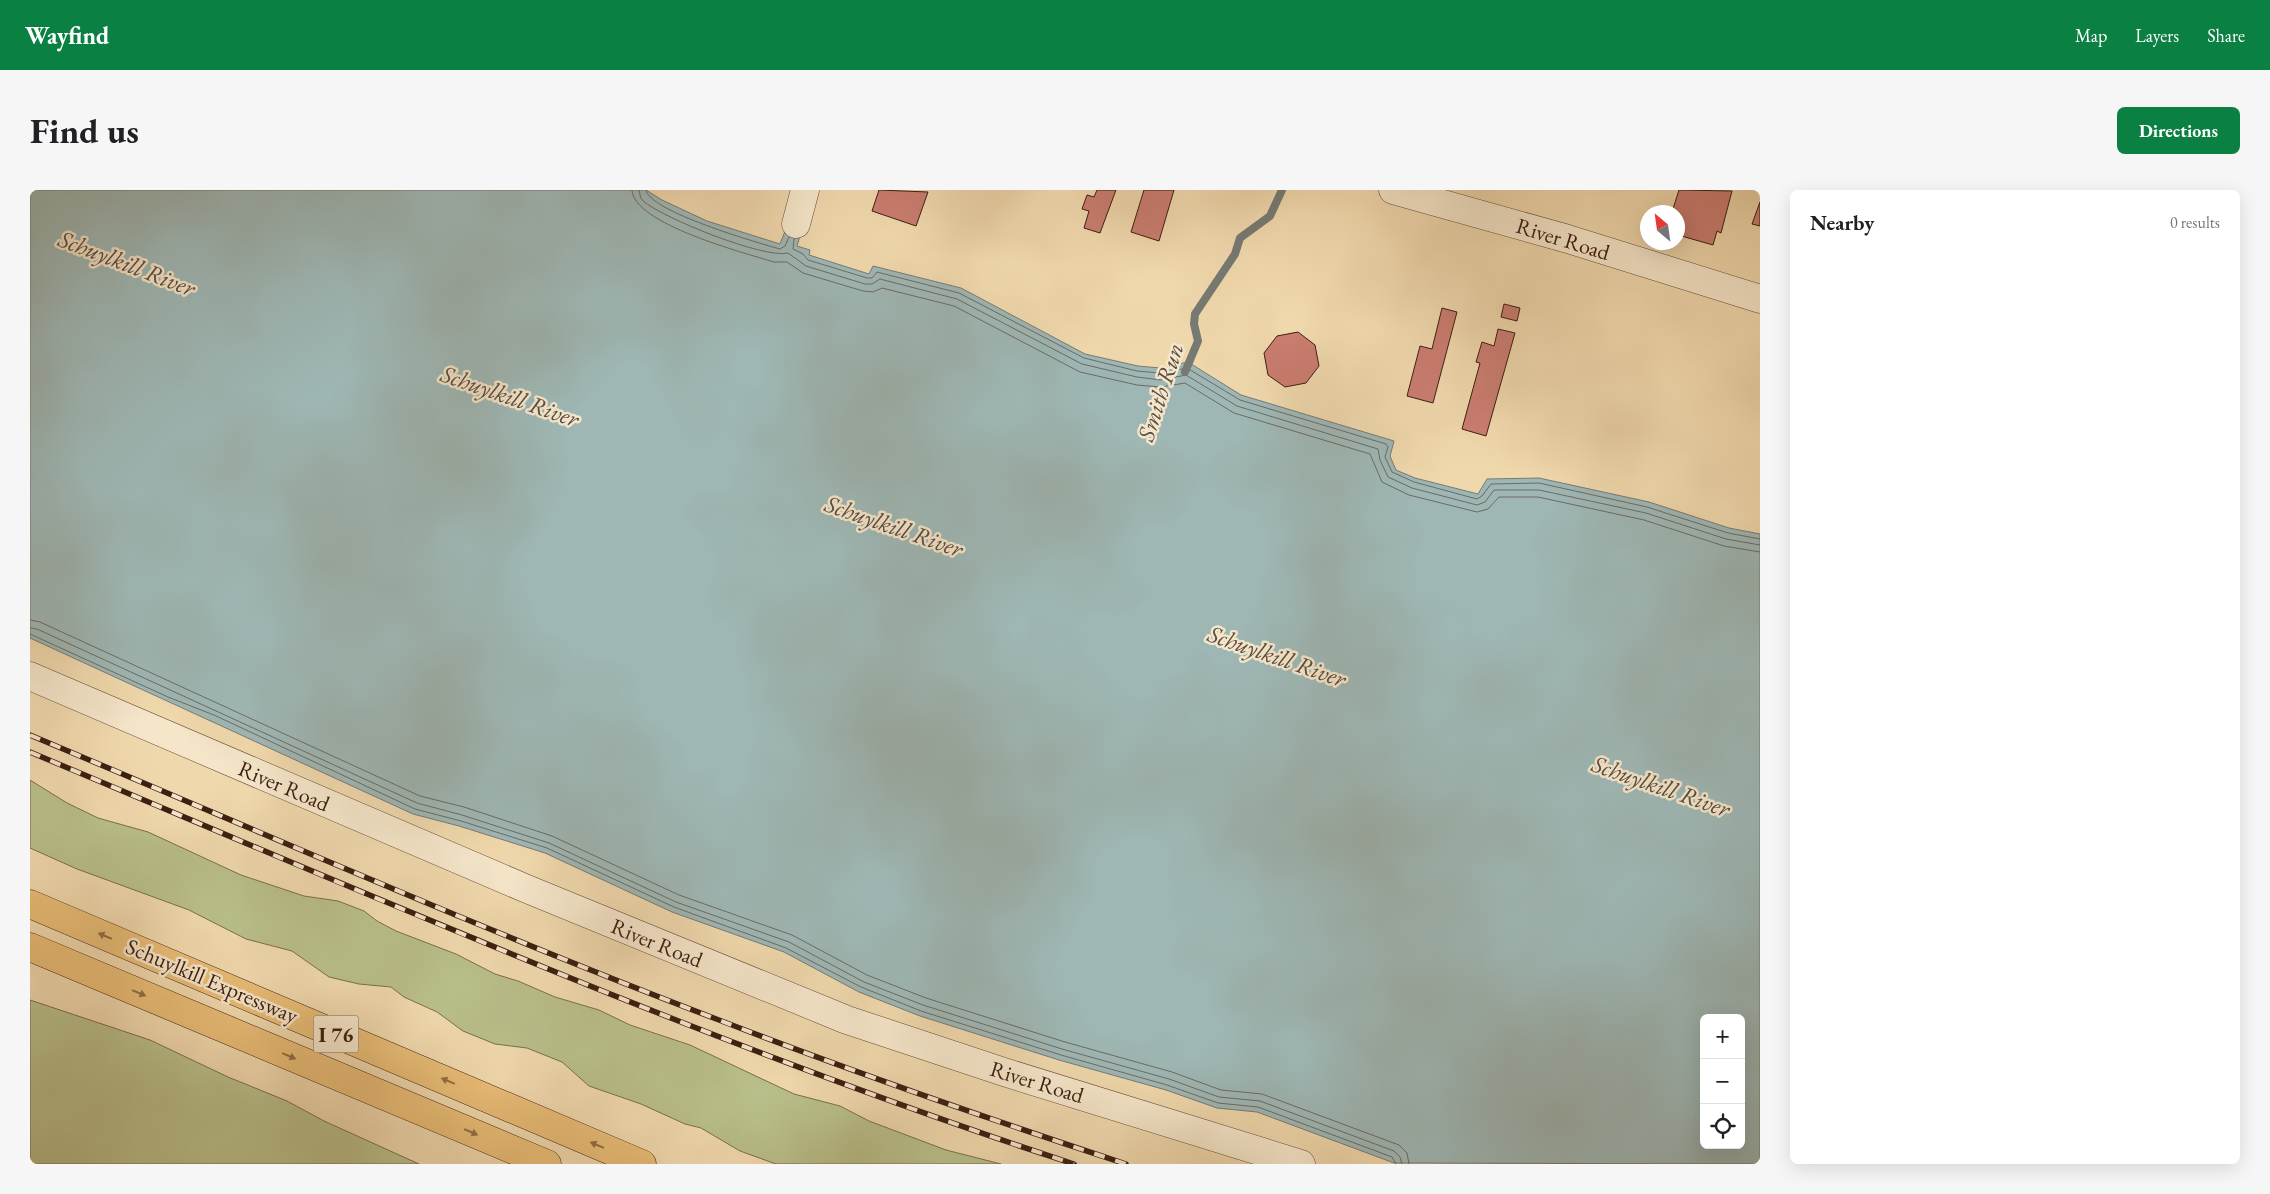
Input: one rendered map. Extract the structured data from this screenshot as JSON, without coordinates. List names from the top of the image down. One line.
{"streets":{"highway":["Schuylkill Expressway","I 76"],"street":["River Road"]},"water":["Schuylkill River","Smith Run"],"north":"top left","page":{"header":"Wayfind","nav":["Map","Layers","Share"],"buttons":"Directions","title":"Find us","heading":["Nearby","0 results"],"map_buttons":["+","−"]}}
